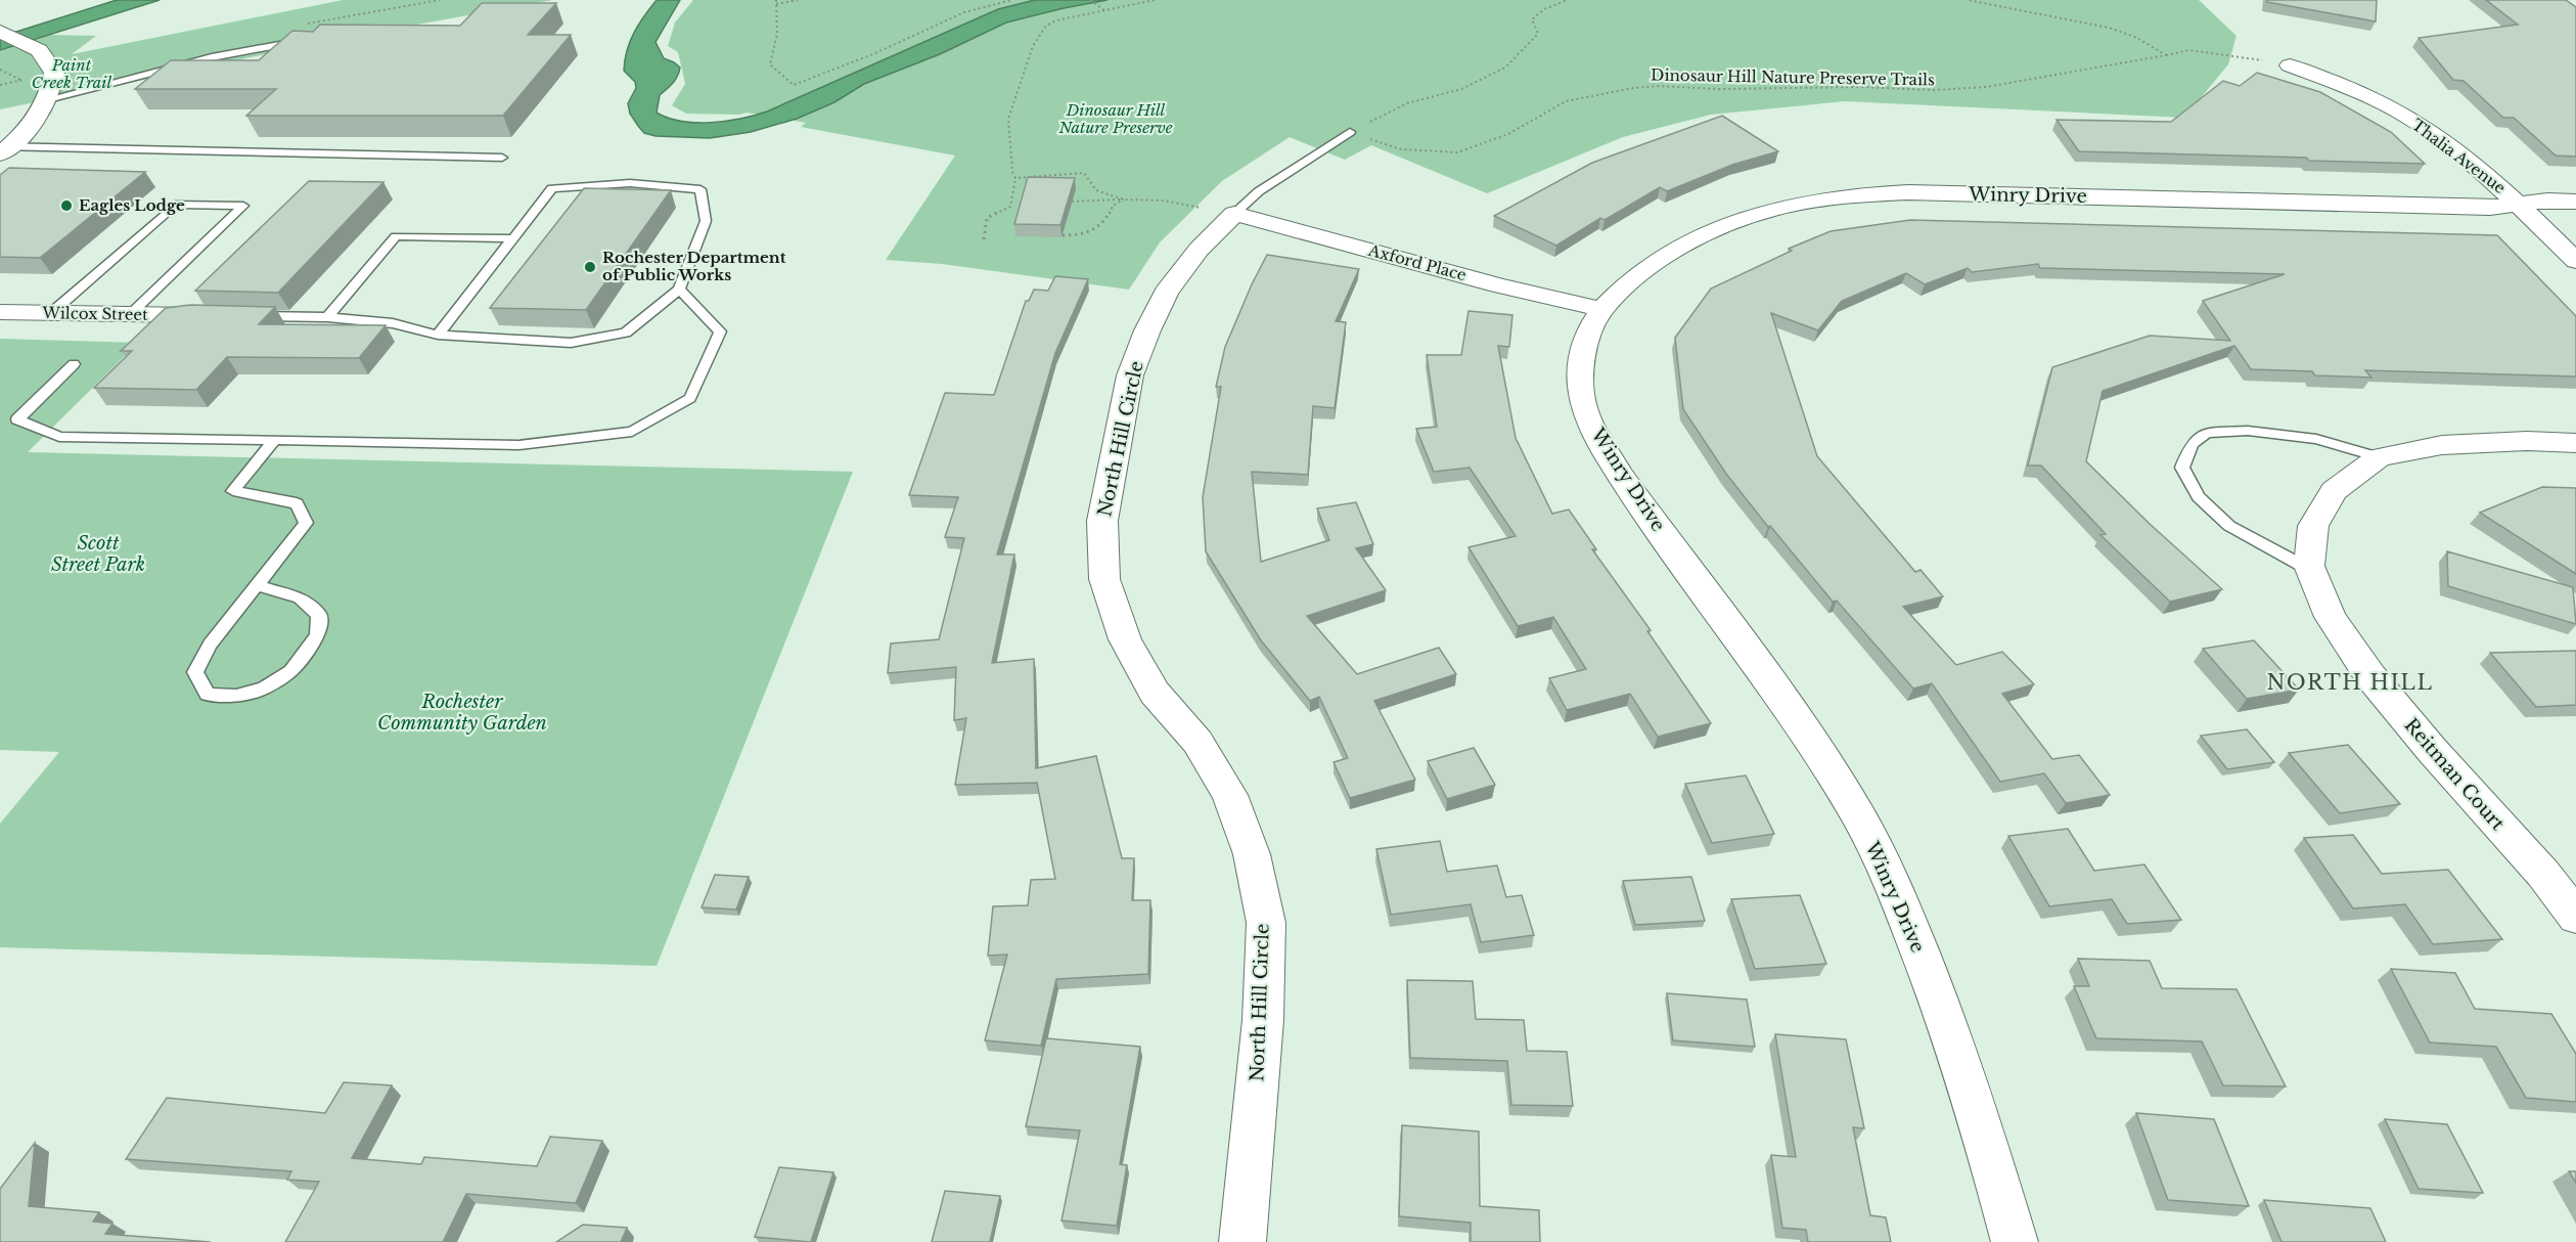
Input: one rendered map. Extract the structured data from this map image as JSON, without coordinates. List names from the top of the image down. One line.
{"streets":{"street":["Thalia Avenue","Winry Drive","Axford Place","Wilcox Street","North Hill Circle","Reitman Court"],"path":["Dinosaur Hill Nature Preserve Trails"]},"crossings":[["Dinosaur Hill Nature Preserve Trails","Thalia Avenue"],["Thalia Avenue","Winry Drive"],["Winry Drive","Axford Place"],["Axford Place","North Hill Circle"]],"districts":["NORTH HILL"],"parks":["Paint Creek Trail","Dinosaur Hill Nature Preserve","Scott Street Park","Rochester Community Garden"],"places":["Eagles Lodge","Rochester Department of Public Works"]}
